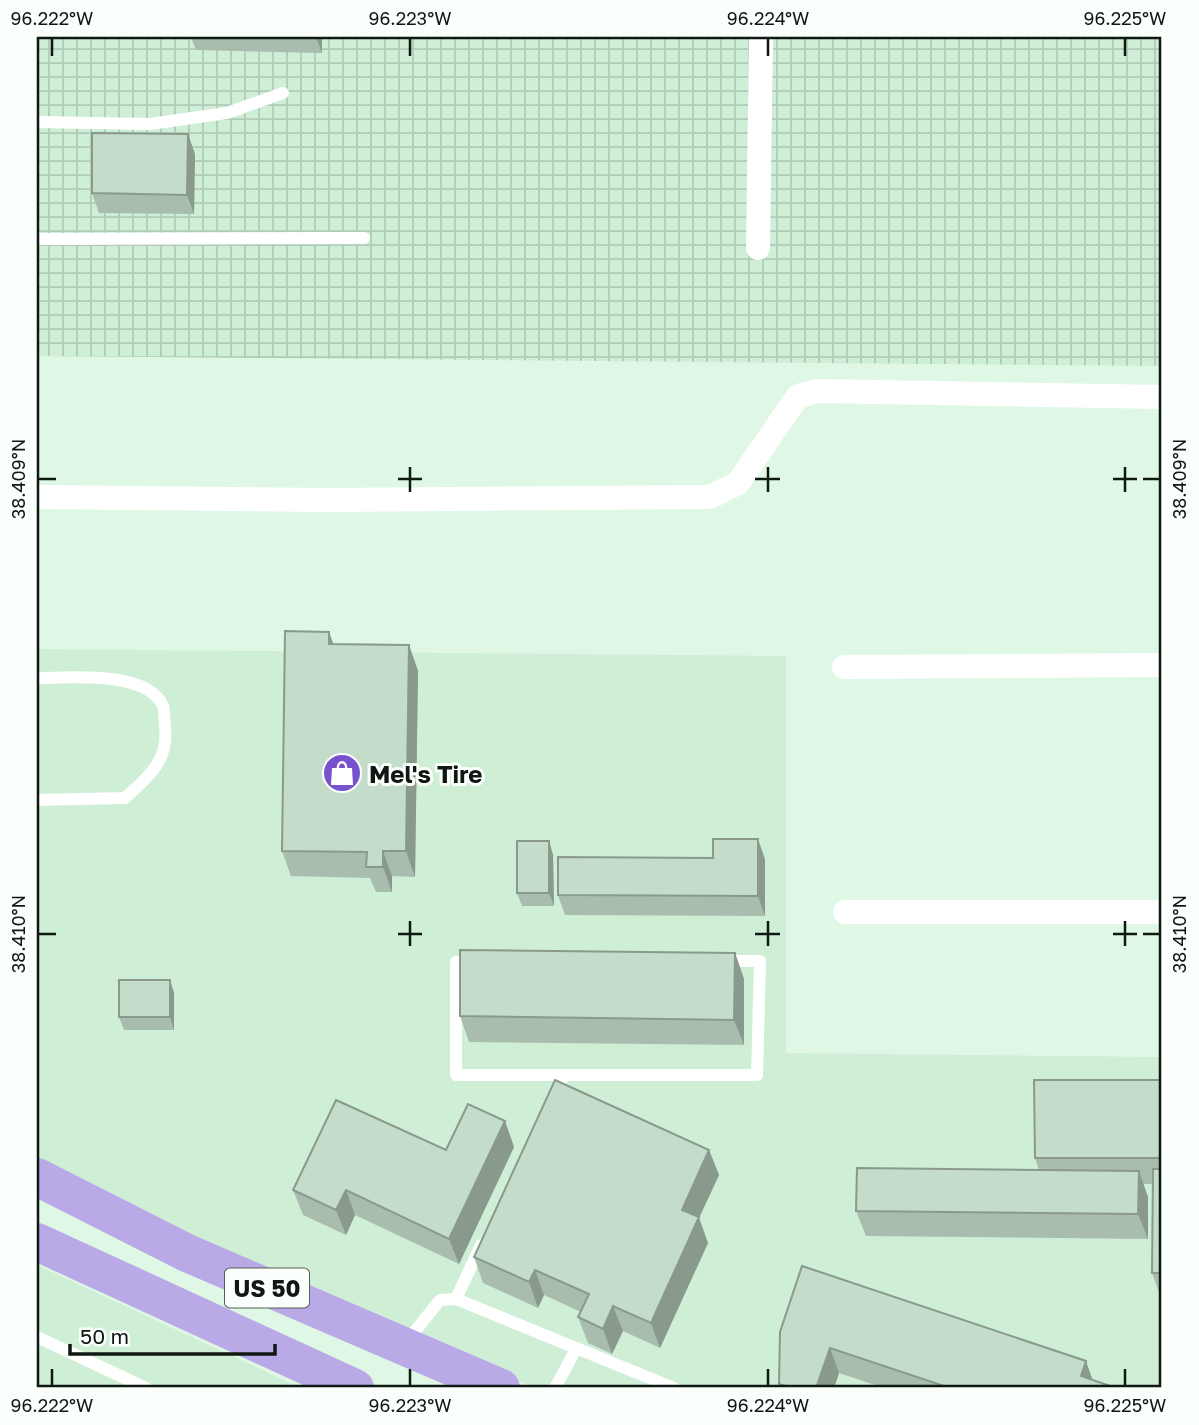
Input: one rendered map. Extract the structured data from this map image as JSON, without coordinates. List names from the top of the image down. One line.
{"streets":{"main road":["US 50"]},"places":{"shop":["Mel's Tire"]},"scale_bar":"50 m","coordinates":["96.222°W","96.223°W","96.224°W","96.225°W","38.409°N","38.410°N"]}
